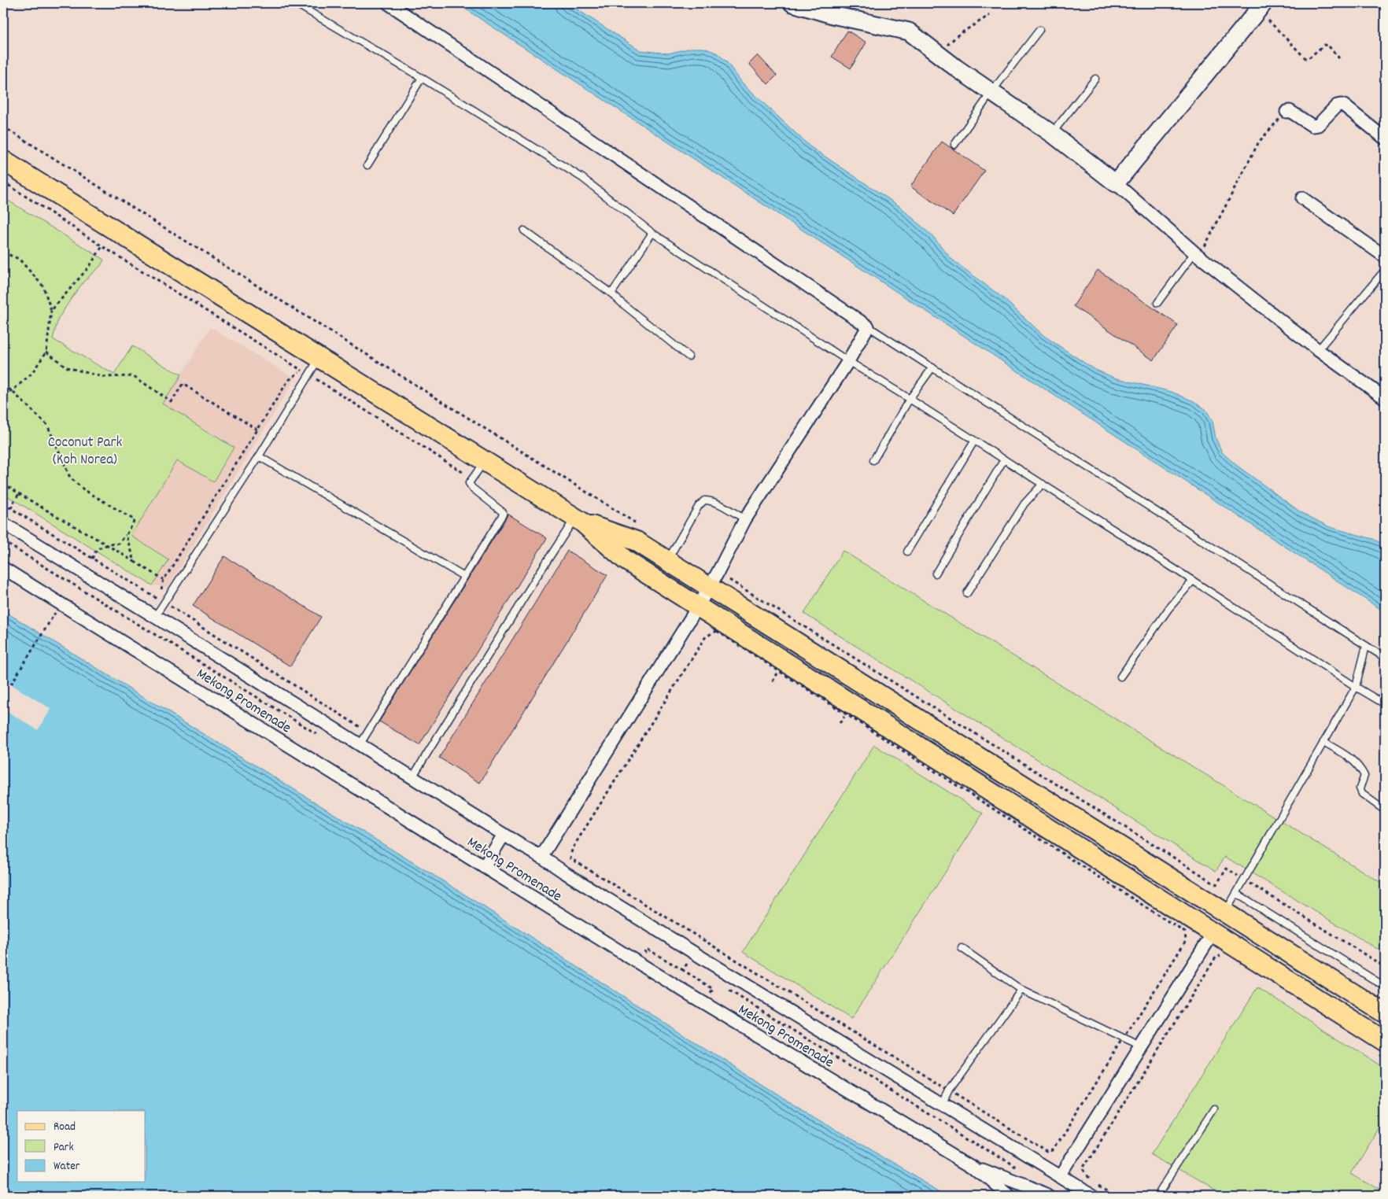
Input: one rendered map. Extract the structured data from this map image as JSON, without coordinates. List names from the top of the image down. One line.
{"streets":{"street":["Mekong Promenade"]},"parks":["Coconut Park (Koh Norea)"],"legend":["Road","Park","Water"]}
